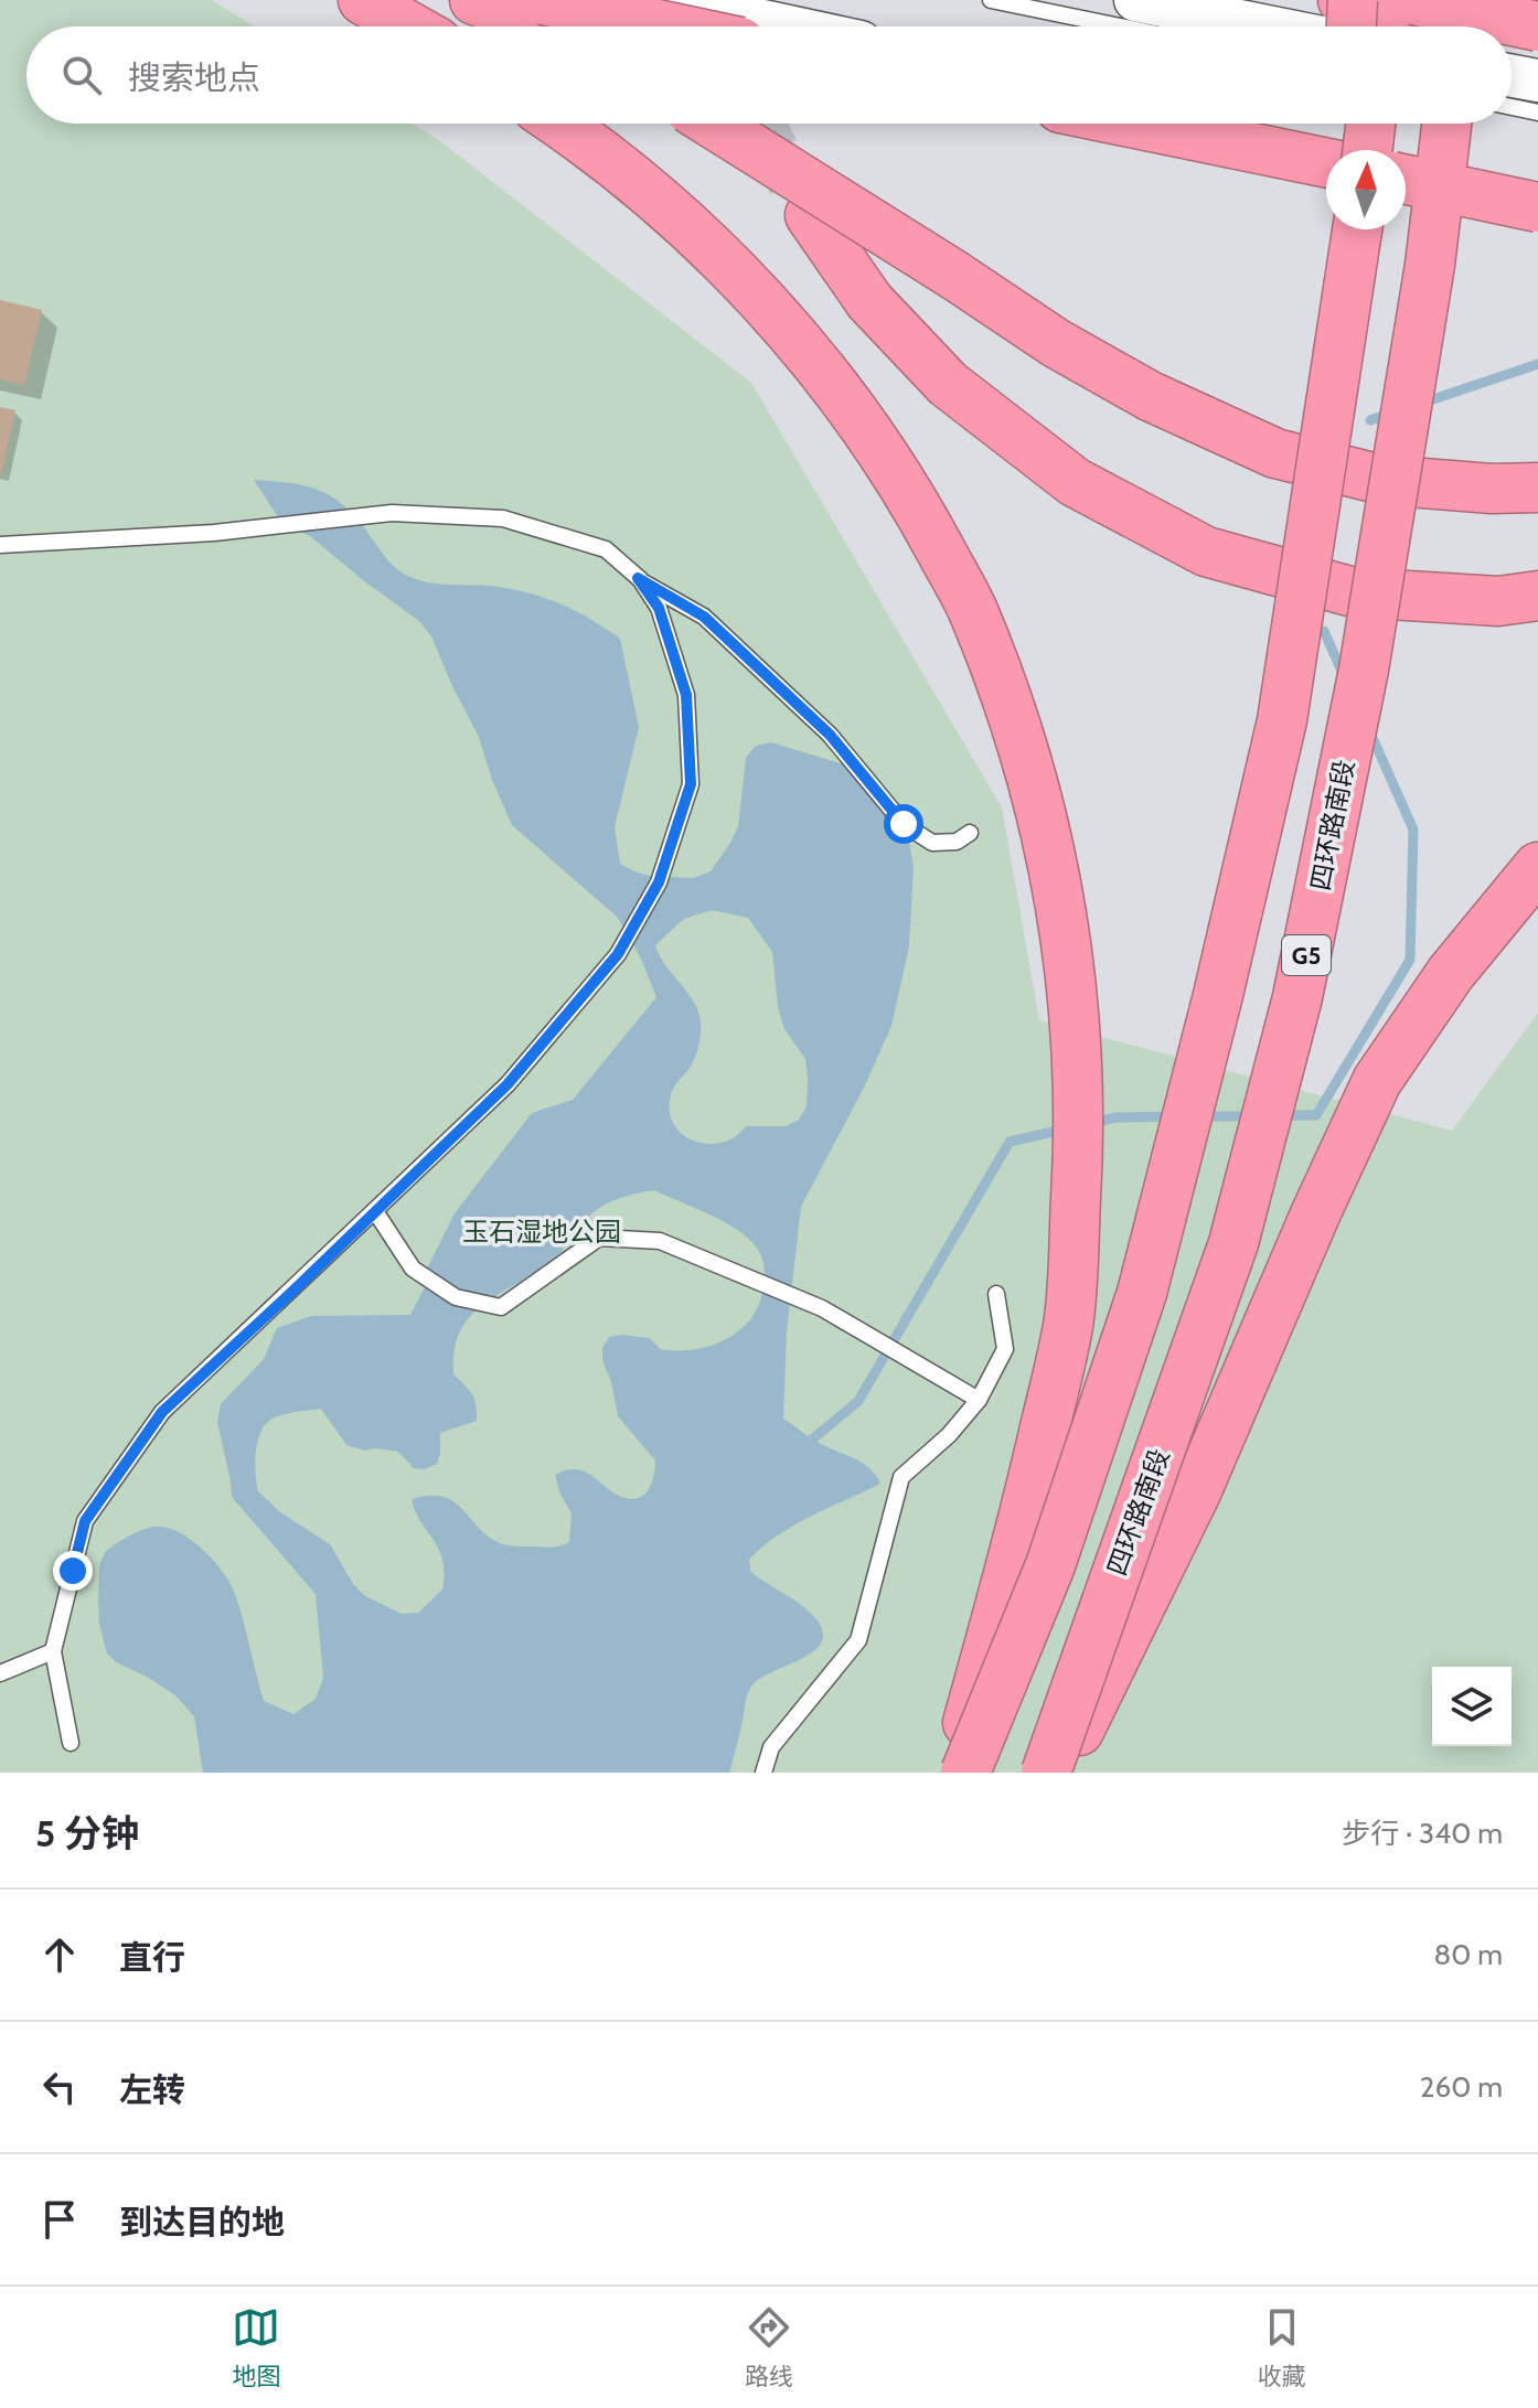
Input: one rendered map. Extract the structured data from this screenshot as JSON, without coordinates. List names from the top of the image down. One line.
{"streets":{"highway":["四环路南段","G5"]},"parks":["玉石湿地公园"],"north":"top","page":{"search":"搜索地点","heading":["5 分钟","步行 · 340 m"],"list":[["直行","80 m"],["左转","260 m"],"到达目的地"],"nav":["地图","路线","收藏"]}}
